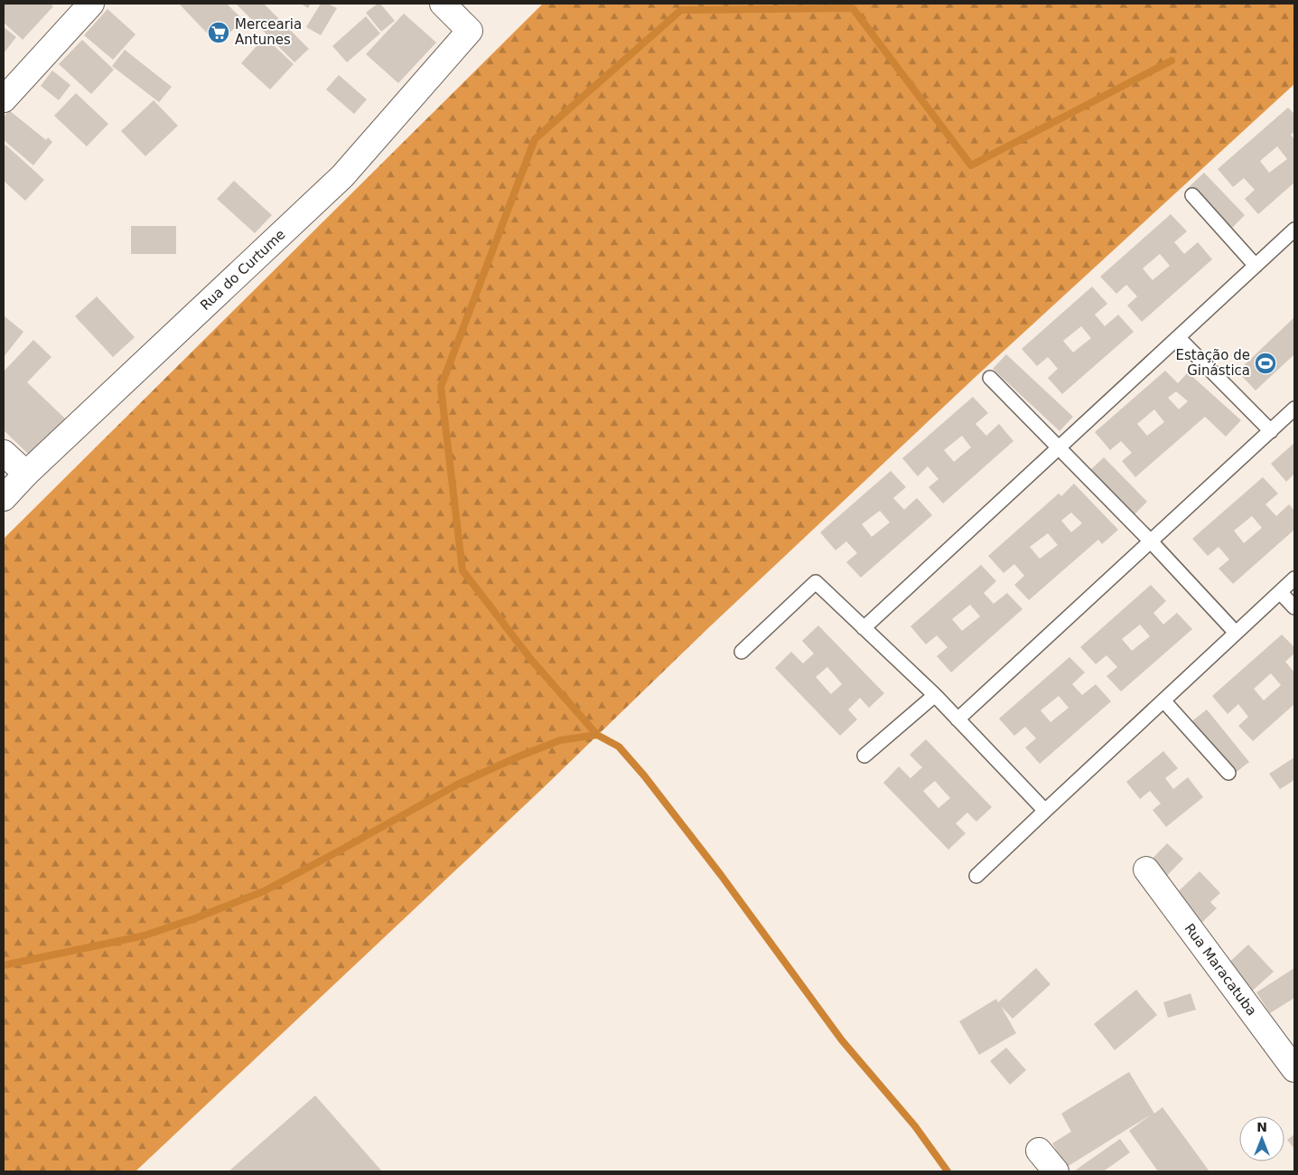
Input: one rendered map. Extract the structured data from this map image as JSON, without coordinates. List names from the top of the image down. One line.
{"streets":{"street":["Rua do Curtume","Rua Maracatuba"]},"places":{"supermarket":["Mercearia Antunes"],"sports":["Estação de Ginástica"]},"north":"top"}
